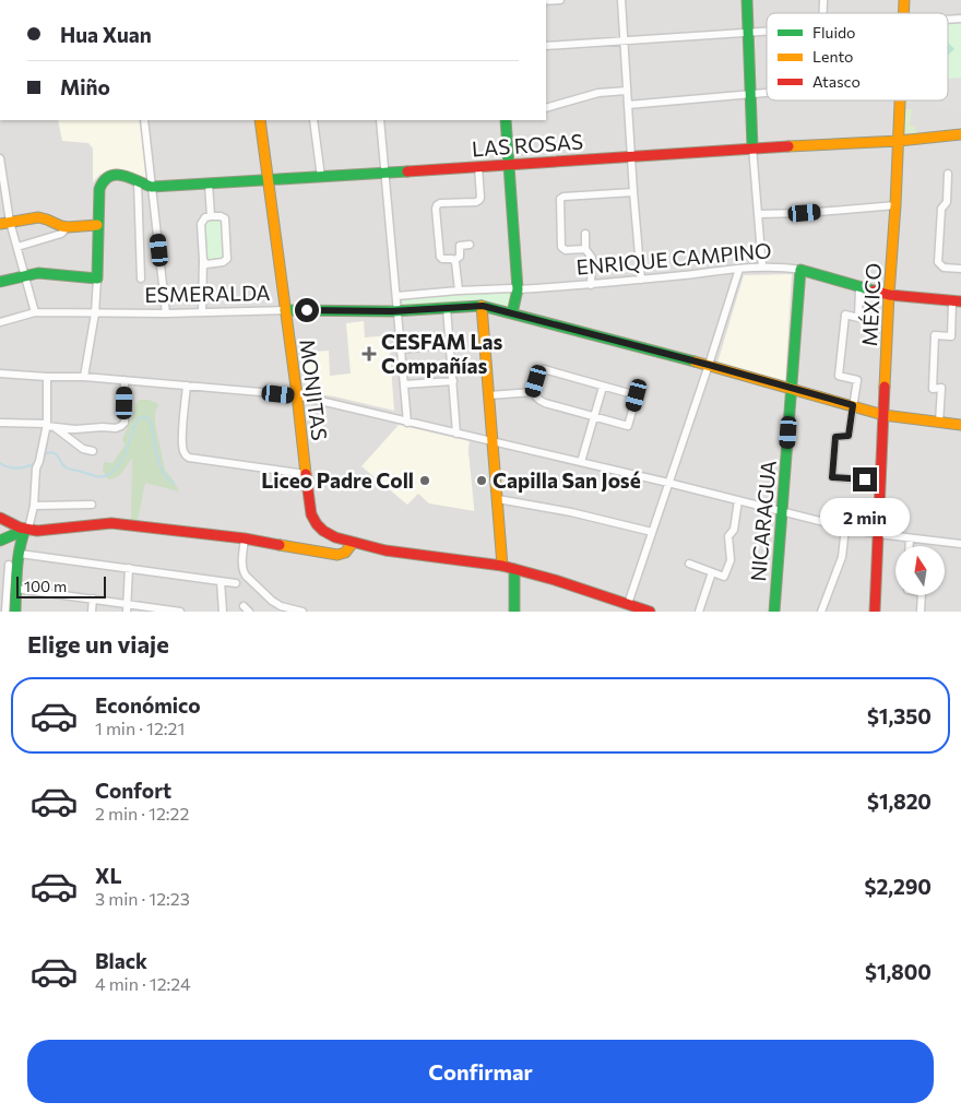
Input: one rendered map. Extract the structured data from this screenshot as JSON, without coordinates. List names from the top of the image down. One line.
{"streets":{"street":["LAS ROSAS","ENRIQUE CAMPINO","ESMERALDA","MÉXICO","MONJITAS","NICARAGUA"]},"crossings":[["LAS ROSAS","MÉXICO"],["LAS ROSAS","MONJITAS"],["ENRIQUE CAMPINO","MÉXICO"],["ENRIQUE CAMPINO","NICARAGUA"],["ESMERALDA","MÉXICO"],["ESMERALDA","MONJITAS"],["ESMERALDA","NICARAGUA"]],"places":{"health":["CESFAM Las Compañías"],"other":["Liceo Padre Coll","Capilla San José"]},"legend":["Fluido","Lento","Atasco"],"scale_bar":"100 m","north":"top","page":{"banner":["Hua Xuan","Miño"],"bubble":"2 min","scale":"100 m","heading":"Elige un viaje","list":[{"name":"Económico","note":"1 min · 12:21","value":"$1,350"},{"name":"Confort","note":"2 min · 12:22","value":"$1,820"},{"name":"XL","note":"3 min · 12:23","value":"$2,290"},{"name":"Black","note":"4 min · 12:24","value":"$1,800"}],"buttons":"Confirmar"}}
